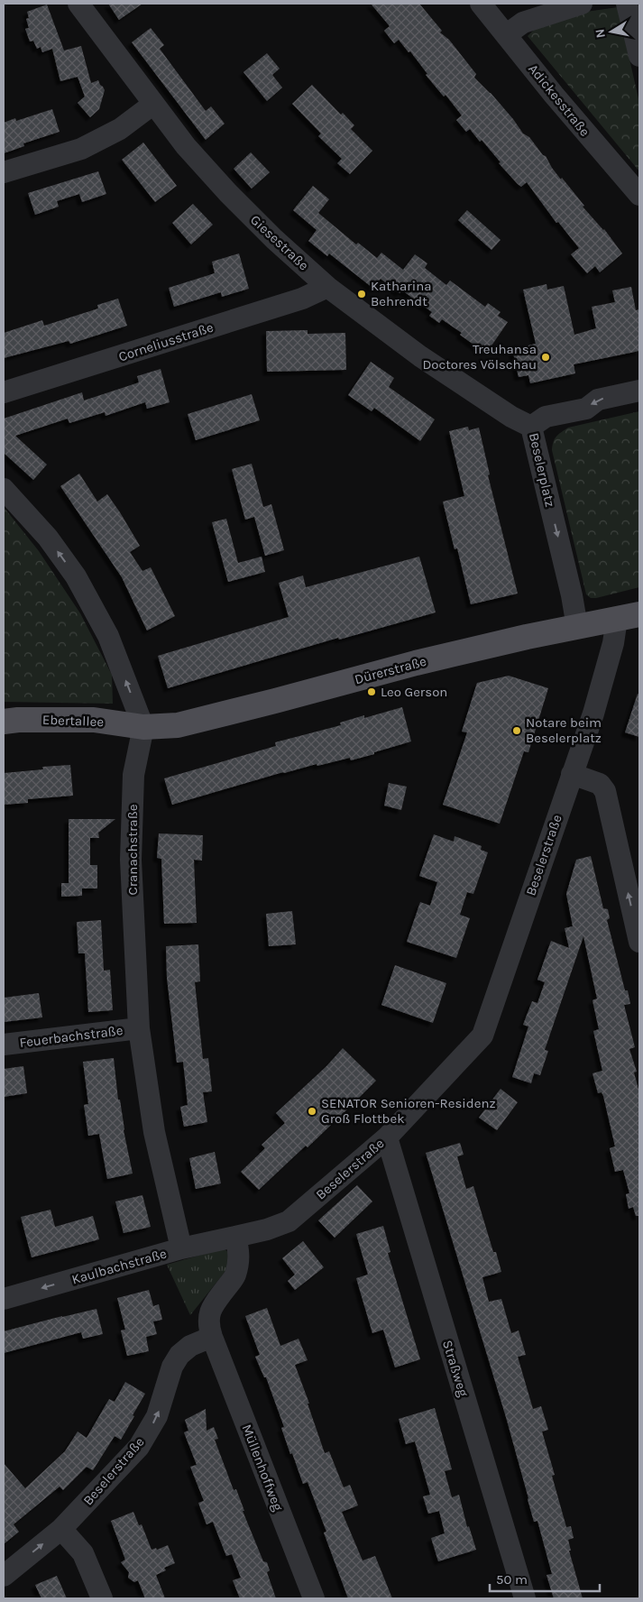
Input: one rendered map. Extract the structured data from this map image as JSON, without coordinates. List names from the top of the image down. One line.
{"streets":{"main road":["Dürerstraße","Ebertallee"],"street":["Adickesstraße","Giesestraße","Corneliusstraße","Beselerplatz","Cranachstraße","Beselerstraße","Feuerbachstraße","Kaulbachstraße","Straßweg","Müllenhoffweg"]},"crossings":[["Giesestraße","Corneliusstraße"],["Giesestraße","Beselerplatz"],["Beselerplatz","Dürerstraße"],["Dürerstraße","Ebertallee"],["Dürerstraße","Cranachstraße"],["Dürerstraße","Beselerstraße"],["Ebertallee","Cranachstraße"],["Cranachstraße","Feuerbachstraße"],["Cranachstraße","Kaulbachstraße"],["Beselerstraße","Kaulbachstraße"],["Beselerstraße","Straßweg"],["Beselerstraße","Müllenhoffweg"]],"one_way":["Kaulbachstraße"],"places":["Katharina Behrendt","Treuhansa Doctores Völschau","Leo Gerson","Notare beim Beselerplatz","SENATOR Senioren-Residenz Groß Flottbek"],"scale_bar":"50 m","north":"left"}
